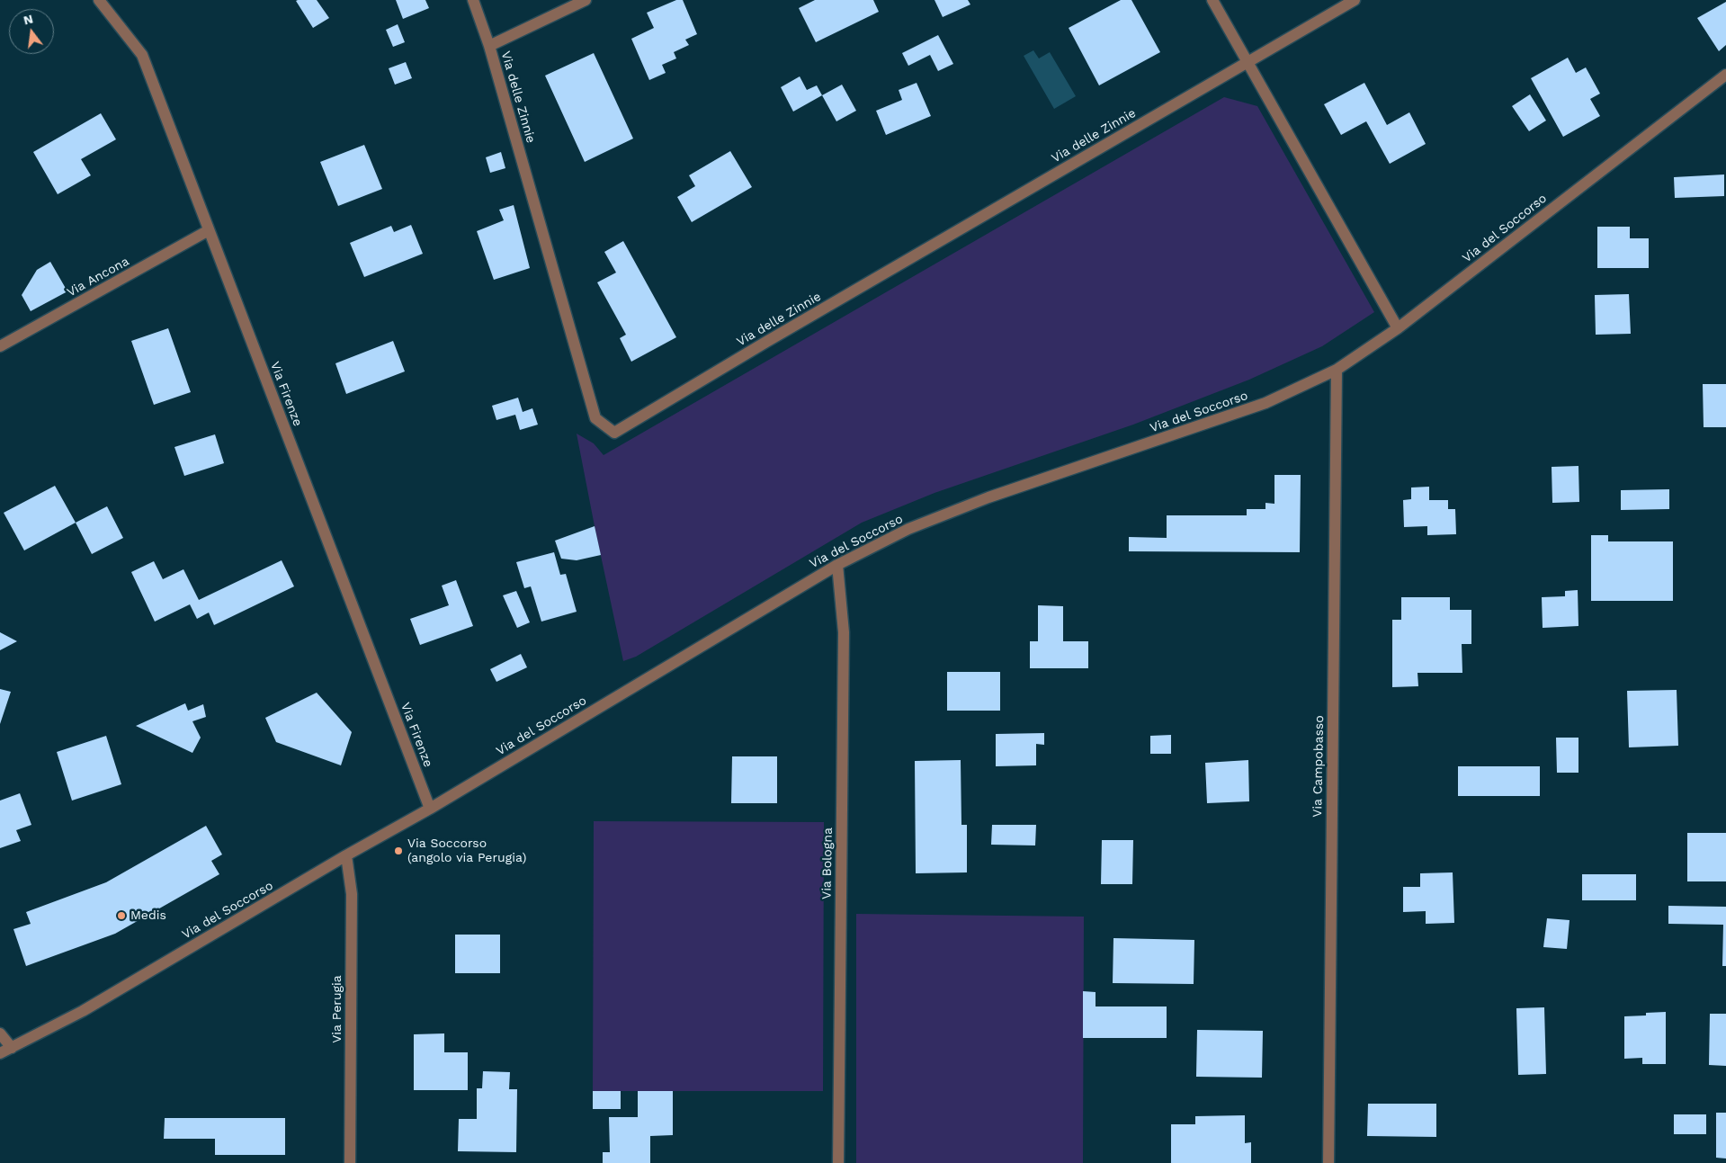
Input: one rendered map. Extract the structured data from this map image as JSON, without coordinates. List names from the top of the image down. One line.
{"streets":{"street":["Via delle Zinnie","Via del Soccorso","Via Ancona","Via Firenze","Via Campobasso","Via Bologna","Via Perugia"]},"crossings":[["Via del Soccorso","Via Firenze"],["Via del Soccorso","Via Campobasso"],["Via del Soccorso","Via Bologna"],["Via del Soccorso","Via Perugia"],["Via Ancona","Via Firenze"]],"places":["Via Soccorso (angolo via Perugia)","Medis"],"north":"top"}
